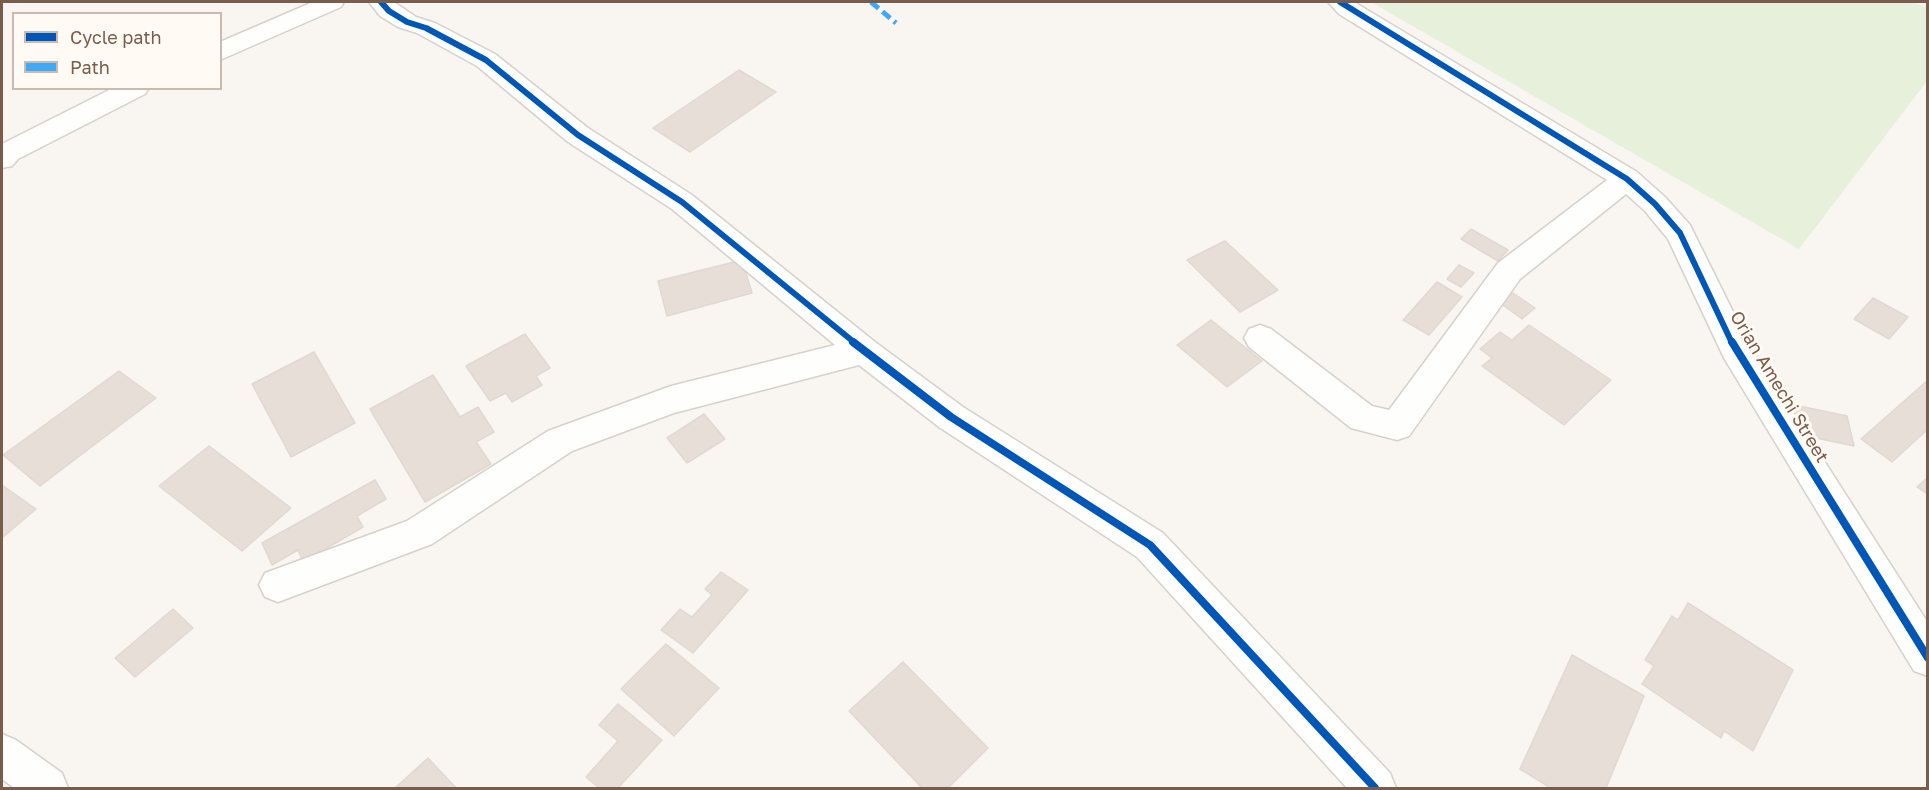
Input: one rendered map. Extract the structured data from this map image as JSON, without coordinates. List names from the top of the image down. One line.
{"streets":{"street":["Orian Amechi Street"]},"legend":["Cycle path","Path"]}
